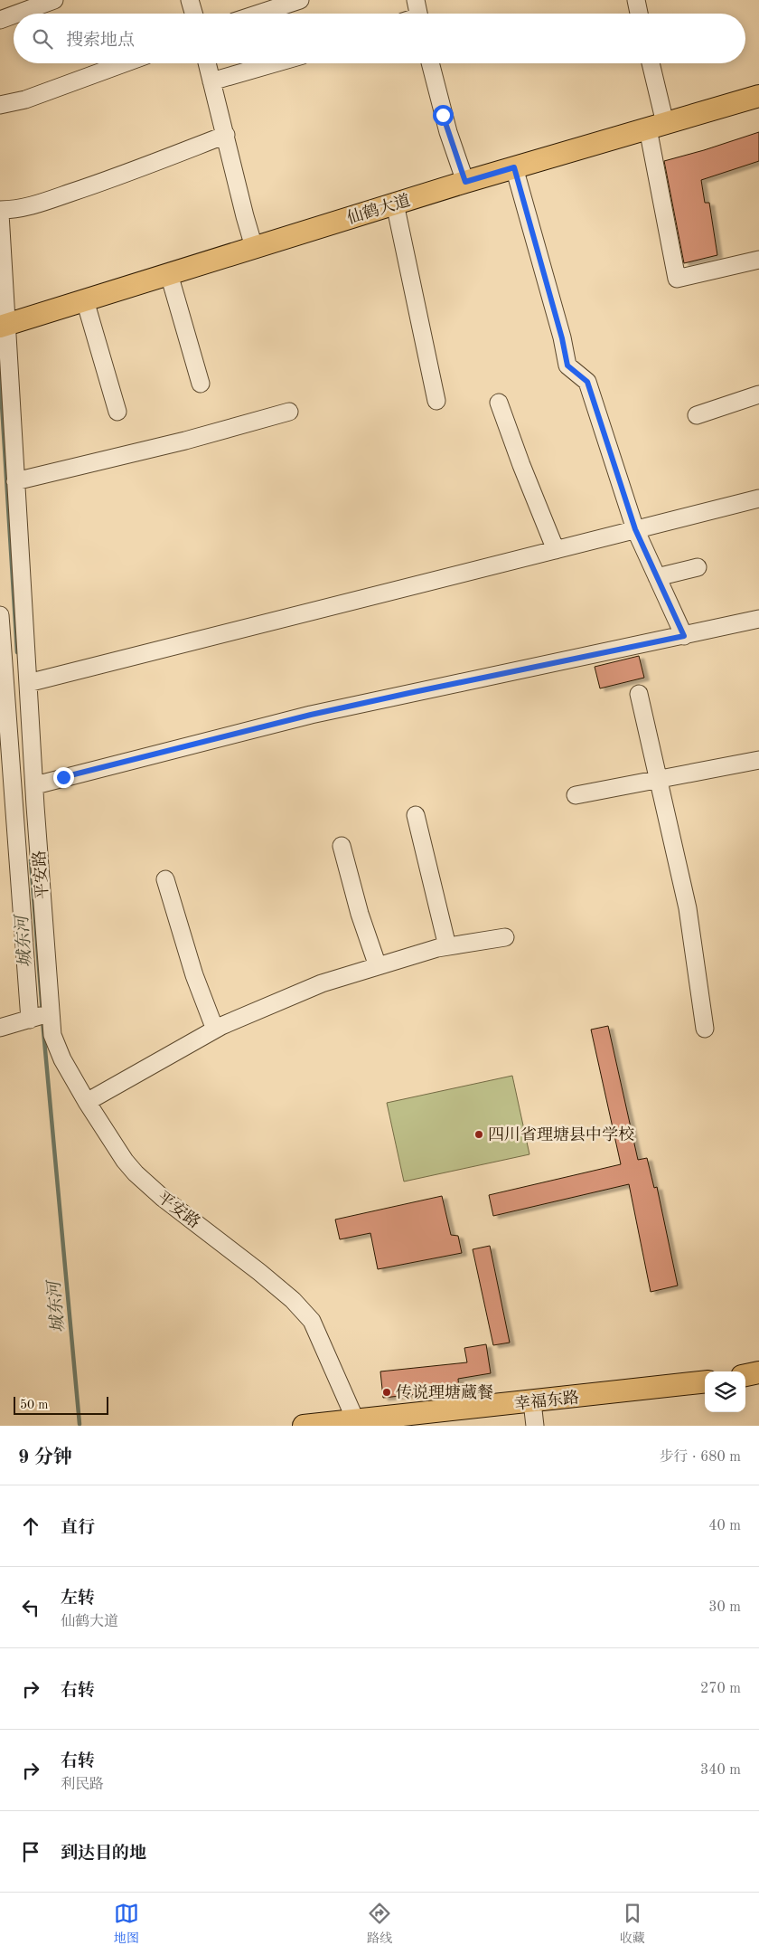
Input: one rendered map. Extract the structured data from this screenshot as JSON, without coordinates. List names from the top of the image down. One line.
{"streets":{"main road":["仙鹤大道","幸福东路"],"street":["平安路"]},"crossings":[["仙鹤大道","平安路"],["平安路","幸福东路"]],"water":["城东河"],"places":["四川省理塘县中学校","传说理塘蔵餐"],"scale_bar":"50 m","page":{"search":"搜索地点","scale":"50 m","heading":["9 分钟","步行 · 680 m"],"list":[["直行","40 m"],["左转","仙鹤大道","30 m"],["右转","270 m"],["右转","利民路","340 m"],"到达目的地"],"nav":["地图","路线","收藏"]}}
